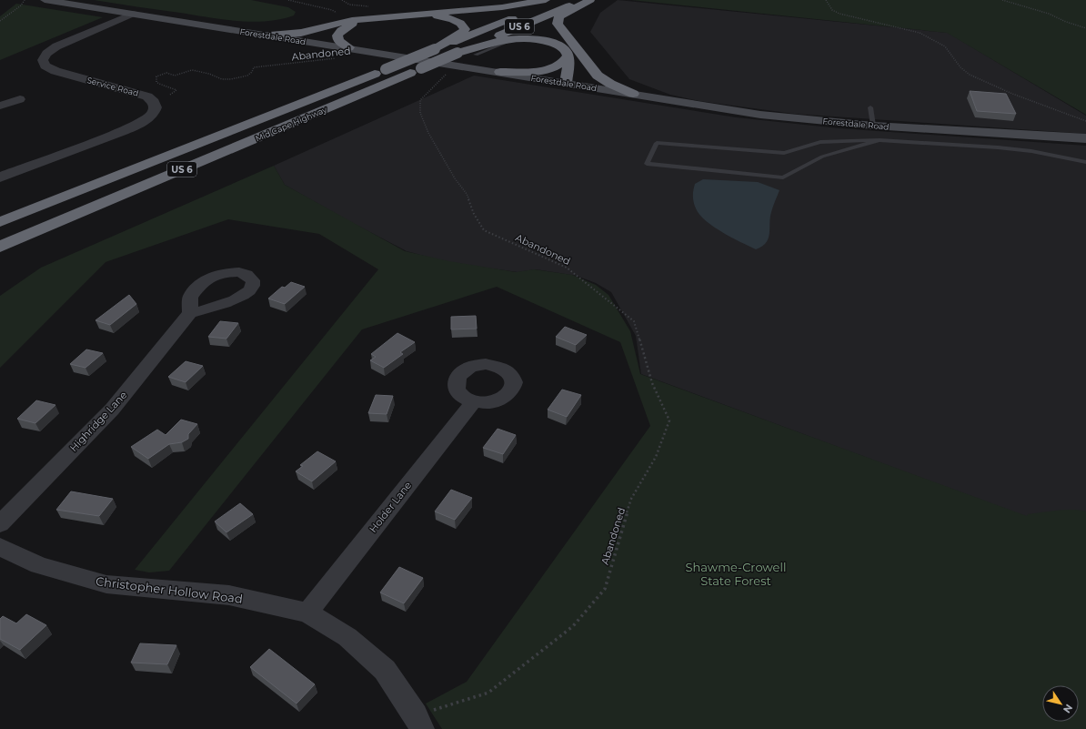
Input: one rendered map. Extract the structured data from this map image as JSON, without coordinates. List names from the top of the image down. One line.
{"streets":{"highway":["US 6","Mid Cape Highway"],"main road":["Forestdale Road"],"street":["Service Road","Highridge Lane","Holder Lane","Christopher Hollow Road"],"path":["Abandoned"]},"crossings":[["Forestdale Road","Service Road"],["Abandoned","Christopher Hollow Road"],["Holder Lane","Christopher Hollow Road"]],"parks":["Shawme-Crowell State Forest"],"north":"bottom right"}
